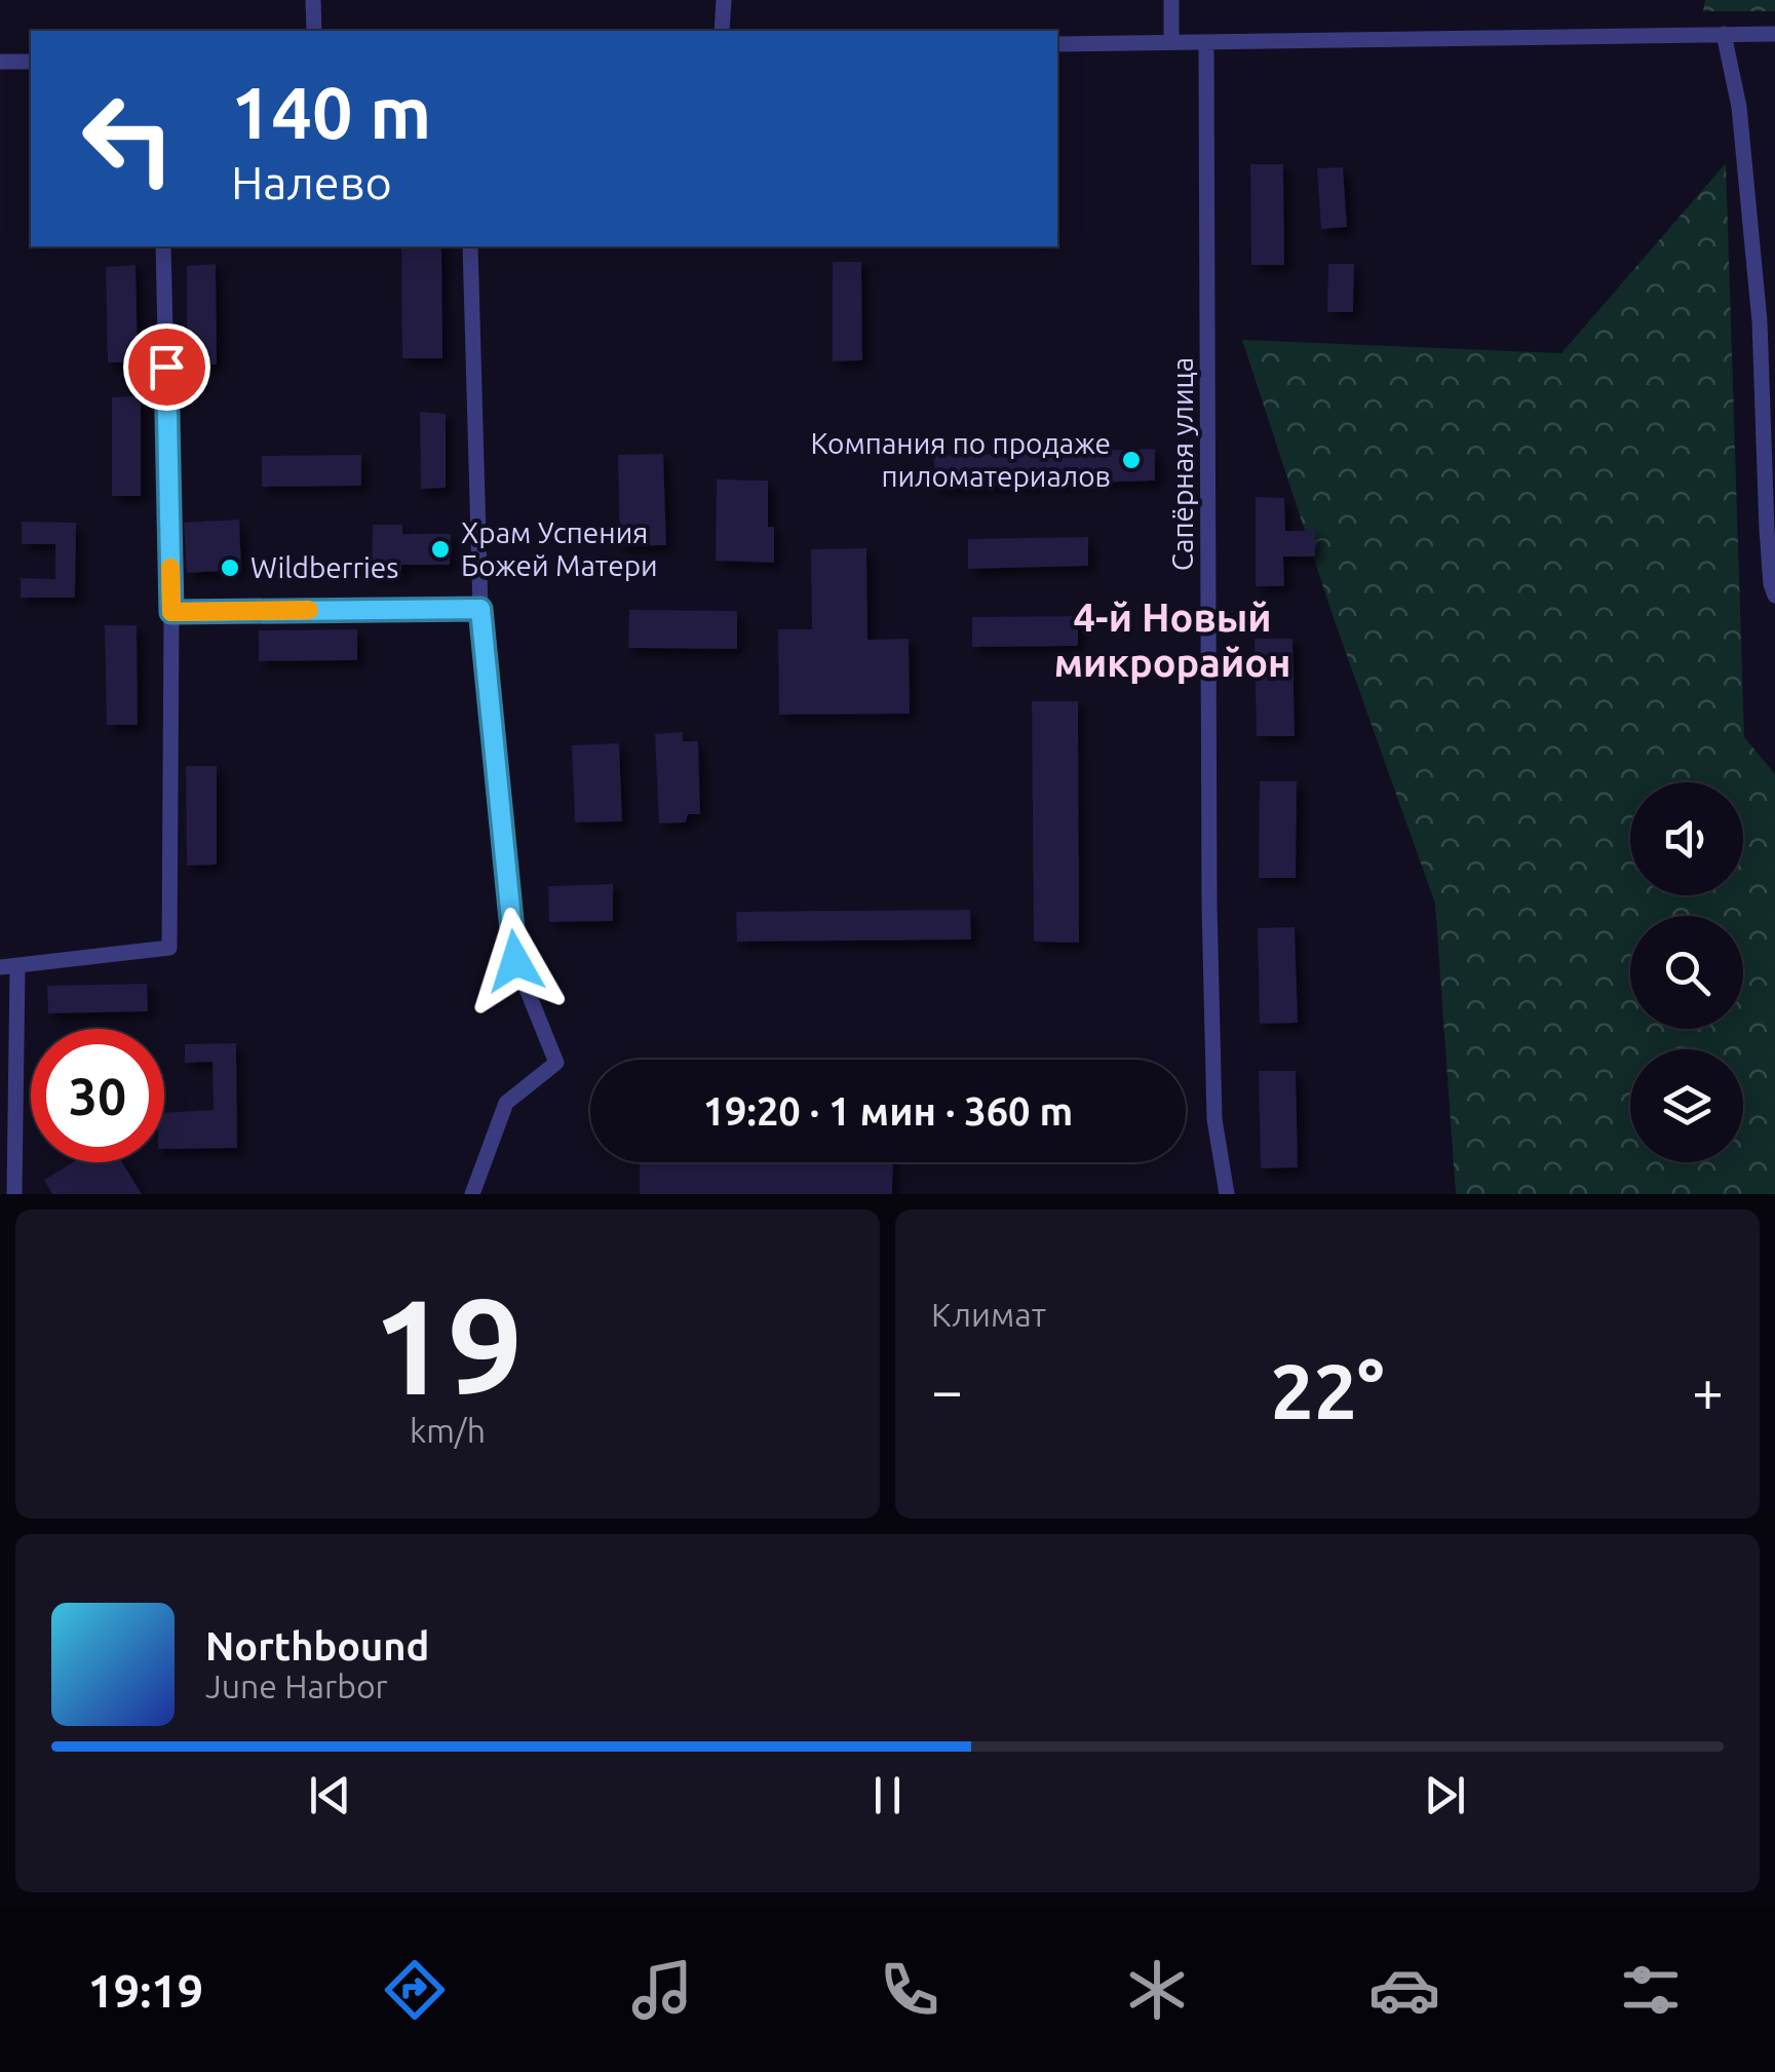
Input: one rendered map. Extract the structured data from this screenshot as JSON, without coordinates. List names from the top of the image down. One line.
{"streets":{"street":["Сапёрная улица"]},"districts":["4-й Новый микрорайон"],"places":["Компания по продаже пиломатериалов","Храм Успения Божей Матери","Wildberries"],"page":{"turn":["140 m","Налево"],"limit":"30","trip":"19:20 · 1 мин · 360 m","tile":[["19","km/h"],"Климат"],"heat":["−","22°","+"],"song":["Northbound","June Harbor"],"tabs":"19:19"}}
